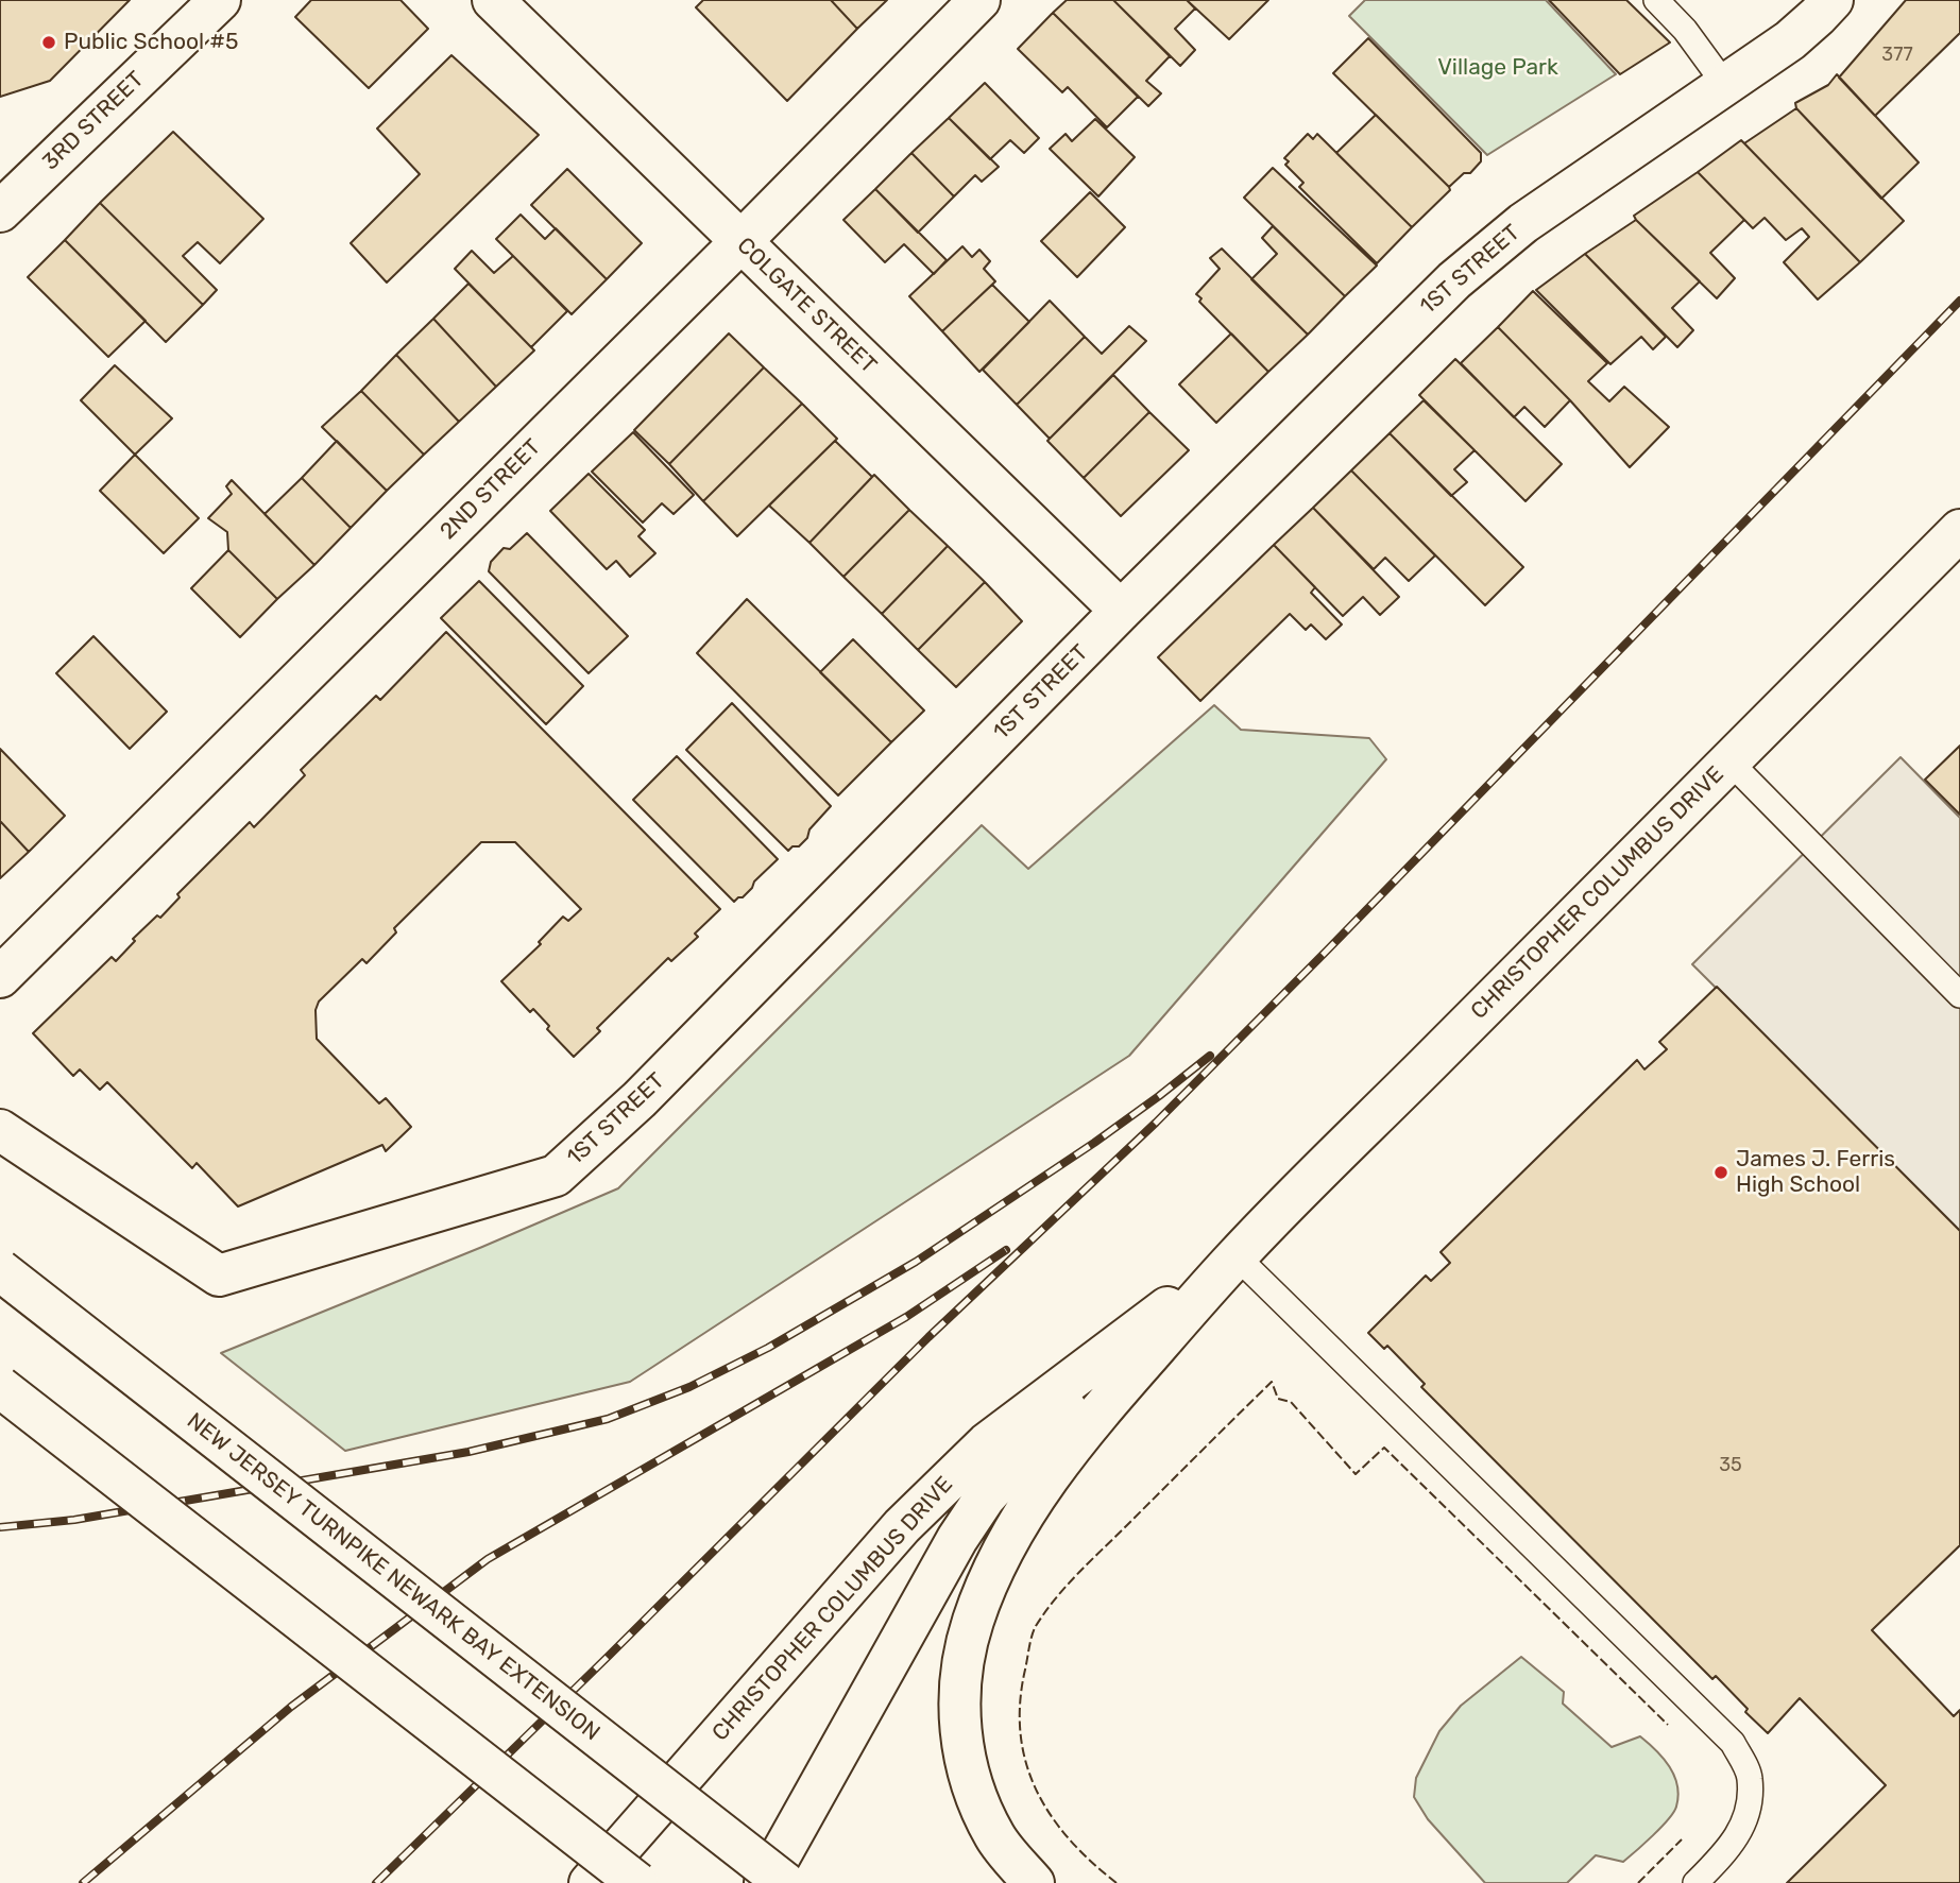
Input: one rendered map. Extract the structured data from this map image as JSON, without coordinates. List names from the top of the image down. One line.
{"streets":{"main road":["3RD STREET","1ST STREET","COLGATE STREET","2ND STREET","CHRISTOPHER COLUMBUS DRIVE","NEW JERSEY TURNPIKE NEWARK BAY EXTENSION"]},"crossings":[["1ST STREET","COLGATE STREET"],["COLGATE STREET","2ND STREET"]],"parks":["Village Park"],"places":["Public School #5","James J. Ferris High School"],"house_numbers":["377","35"]}
